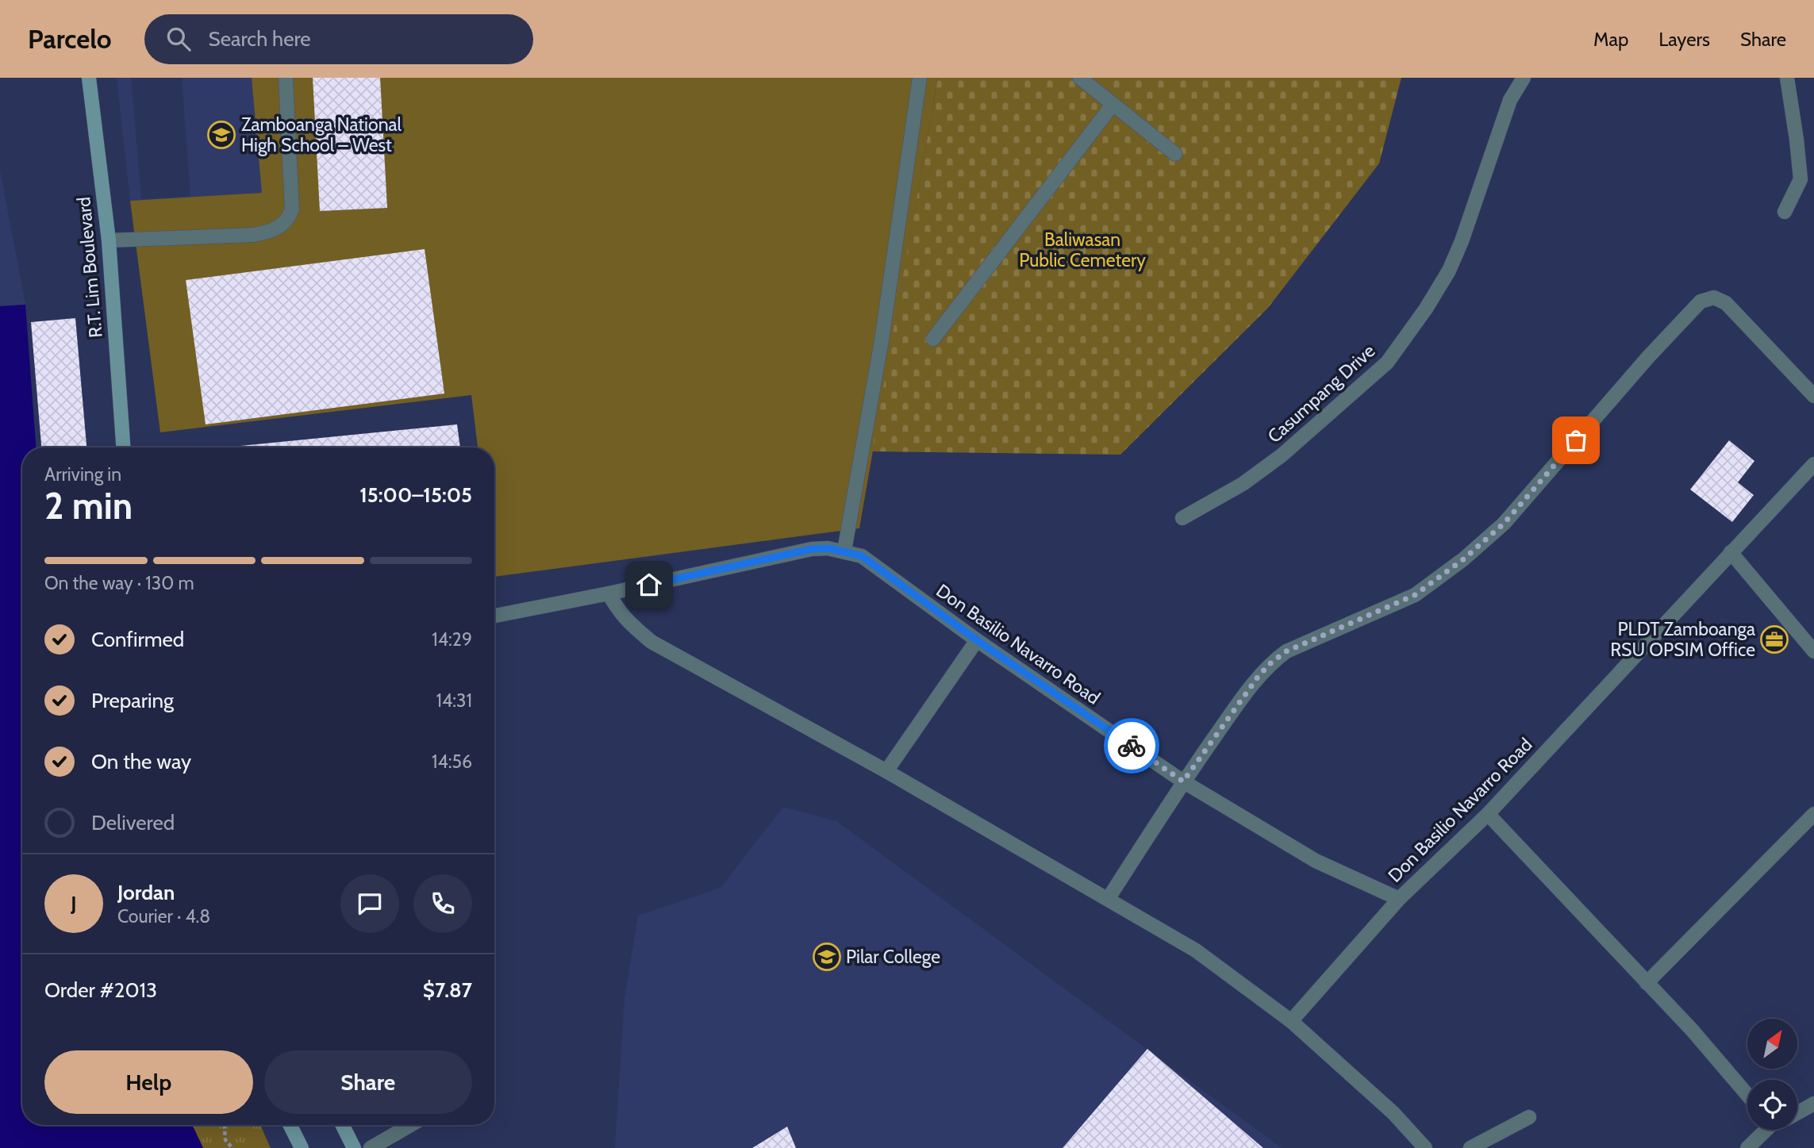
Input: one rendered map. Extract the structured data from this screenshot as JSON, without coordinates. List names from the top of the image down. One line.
{"streets":{"main road":["R.T. Lim Boulevard"],"street":["Casumpang Drive","Don Basilio Navarro Road"]},"parks":["Baliwasan Public Cemetery"],"places":{"school or university":["Zamboanga National High School – West","Pilar College"],"office":["PLDT Zamboanga RSU OPSIM Office"]},"north":"top right","page":{"header":"Parcelo","search":"Search here","nav":["Map","Layers","Share"],"heading":["2 min","Arriving in","15:00–15:05"],"panel":["Jordan","Courier · 4.8","Order #2013","$7.87"],"bar":"On the way · 130 m","list":[["Confirmed","14:29"],["Preparing","14:31"],["On the way","14:56"],"Delivered"],"round":"J","buttons":["Help","Share"]}}
